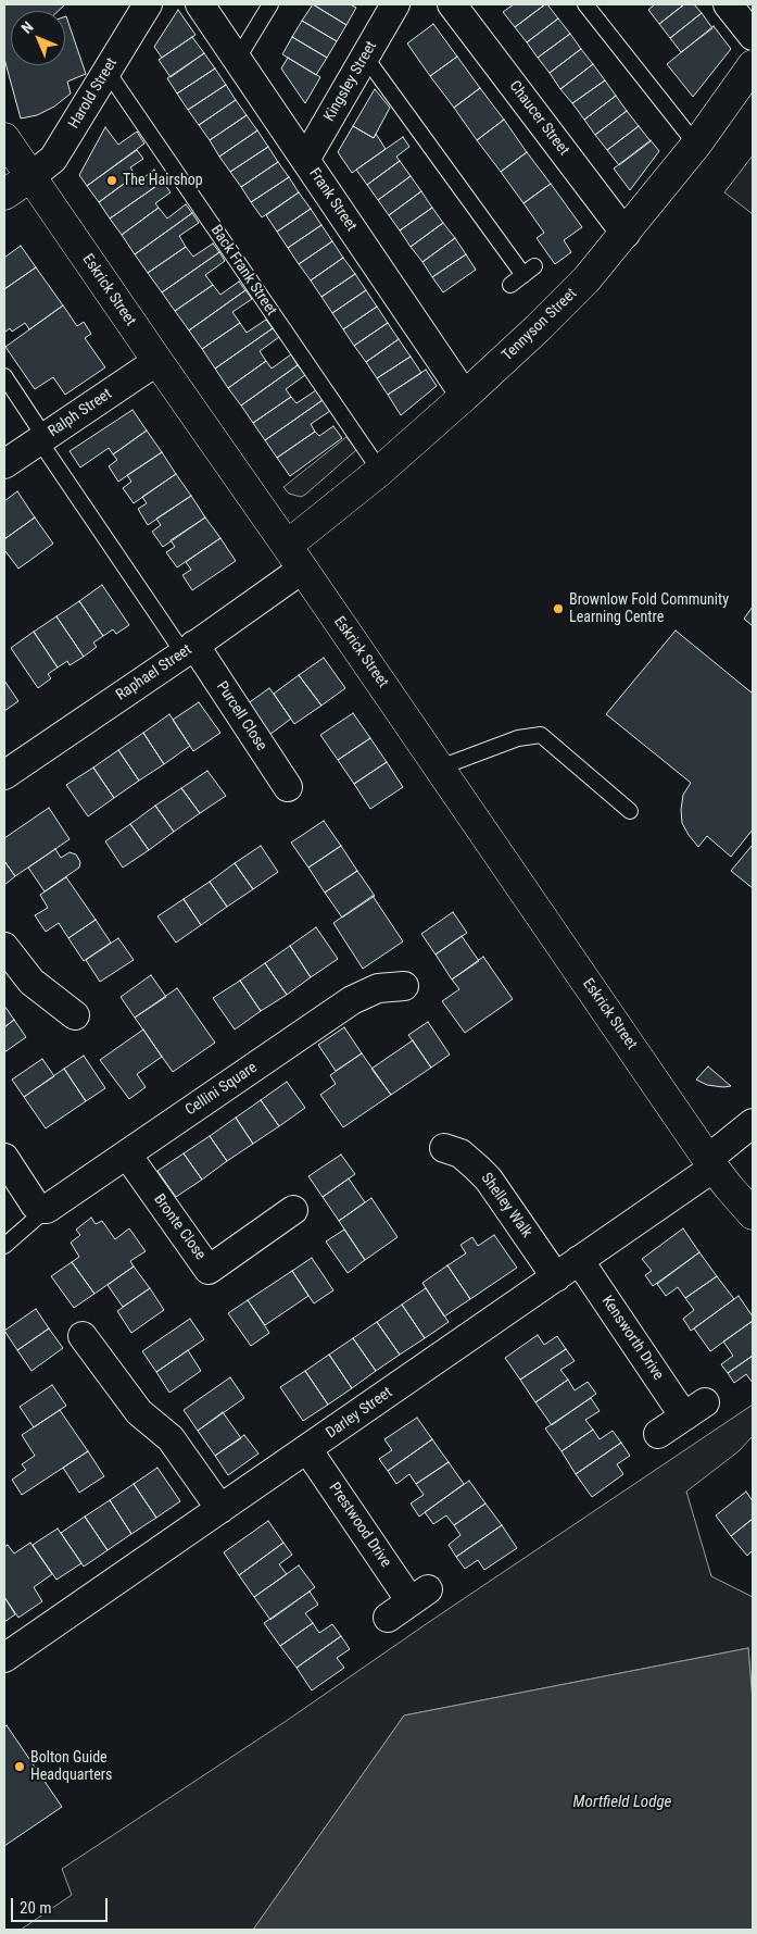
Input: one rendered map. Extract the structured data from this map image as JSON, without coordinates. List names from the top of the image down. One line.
{"streets":{"street":["Kingsley Street","Harold Street","Chaucer Street","Frank Street","Eskrick Street","Tennyson Street","Ralph Street","Raphael Street","Purcell Close","Cellini Square","Shelley Walk","Bronte Close","Kensworth Drive","Darley Street","Prestwood Drive"],"lane":["Back Frank Street"]},"crossings":[["Kingsley Street","Frank Street"],["Harold Street","Back Frank Street"],["Harold Street","Eskrick Street"],["Chaucer Street","Tennyson Street"],["Frank Street","Tennyson Street"],["Back Frank Street","Tennyson Street"],["Eskrick Street","Tennyson Street"],["Eskrick Street","Ralph Street"],["Eskrick Street","Raphael Street"],["Eskrick Street","Darley Street"],["Tennyson Street","Raphael Street"],["Raphael Street","Purcell Close"],["Cellini Square","Bronte Close"],["Shelley Walk","Darley Street"],["Kensworth Drive","Darley Street"],["Darley Street","Prestwood Drive"]],"water":["Mortfield Lodge"],"places":["The Hairshop","Brownlow Fold Community Learning Centre","Bolton Guide Headquarters"],"scale_bar":"20 m","north":"top left"}
